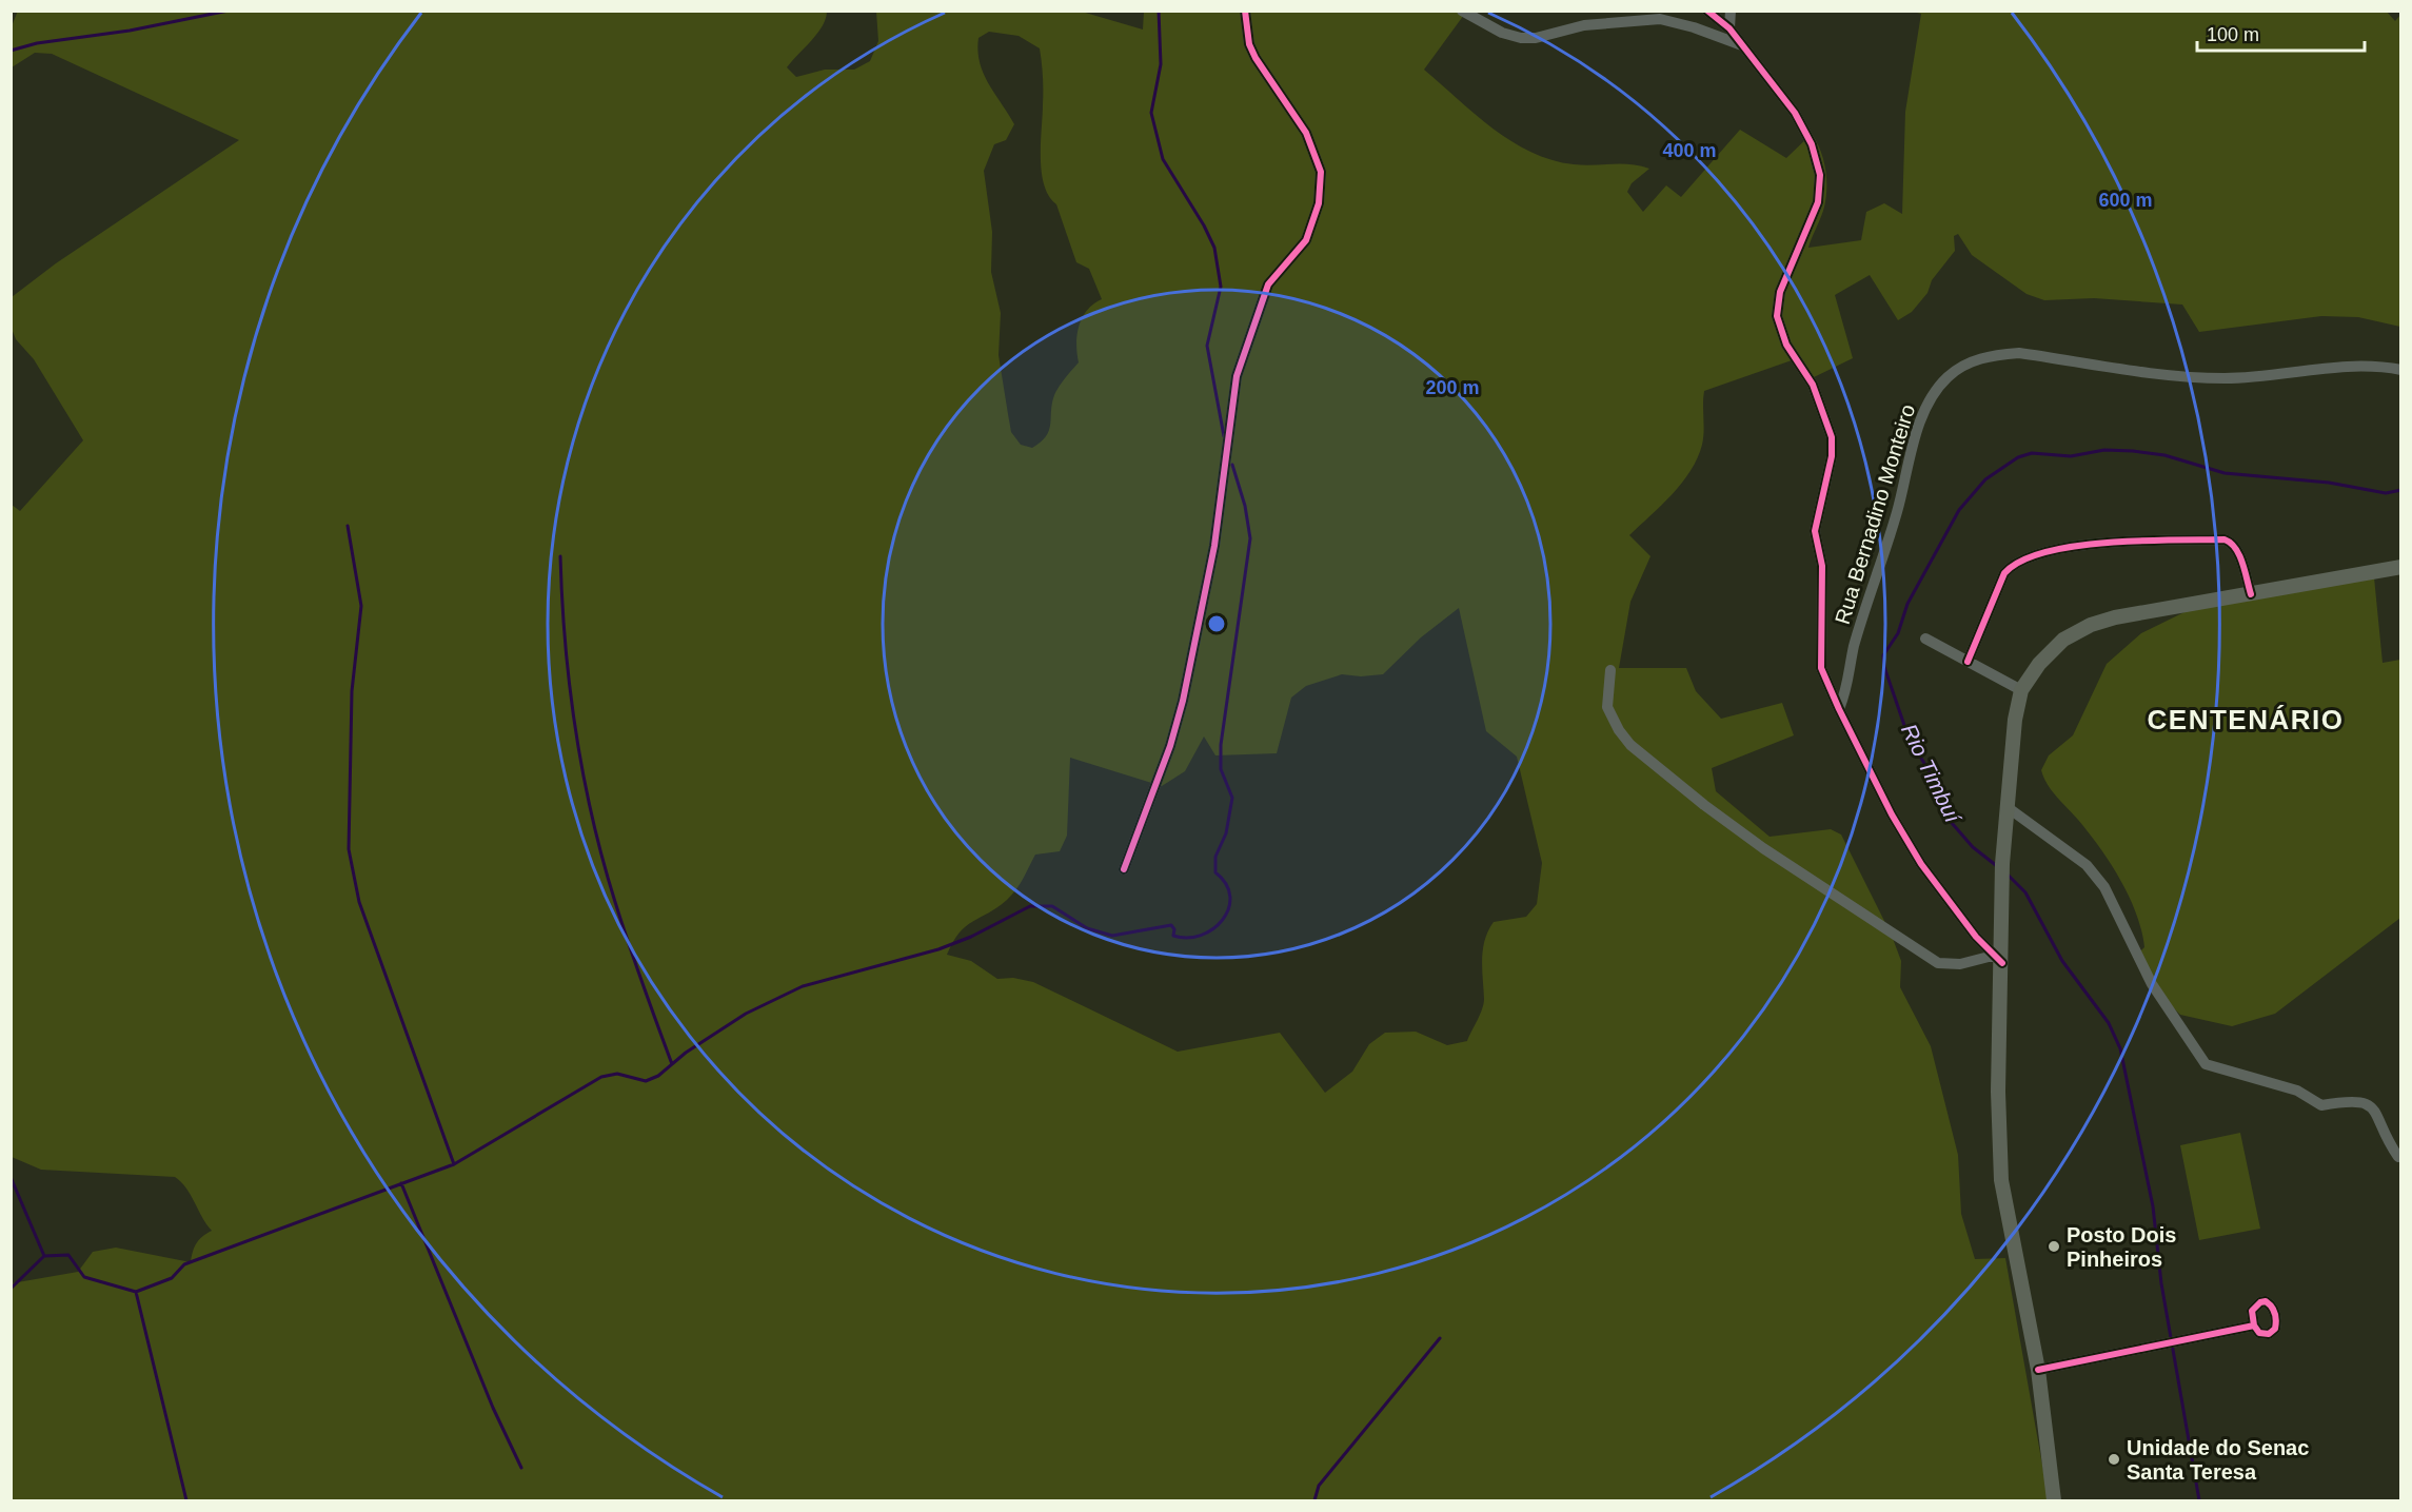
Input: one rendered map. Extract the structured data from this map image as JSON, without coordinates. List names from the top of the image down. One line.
{"streets":{"street":["Rua Bernadino Monteiro"]},"districts":["CENTENÁRIO"],"water":["Rio Timbuí"],"places":["Posto Dois Pinheiros","Unidade do Senac Santa Teresa"],"scale_bar":"100 m","rings":["400 m","600 m","200 m"]}
